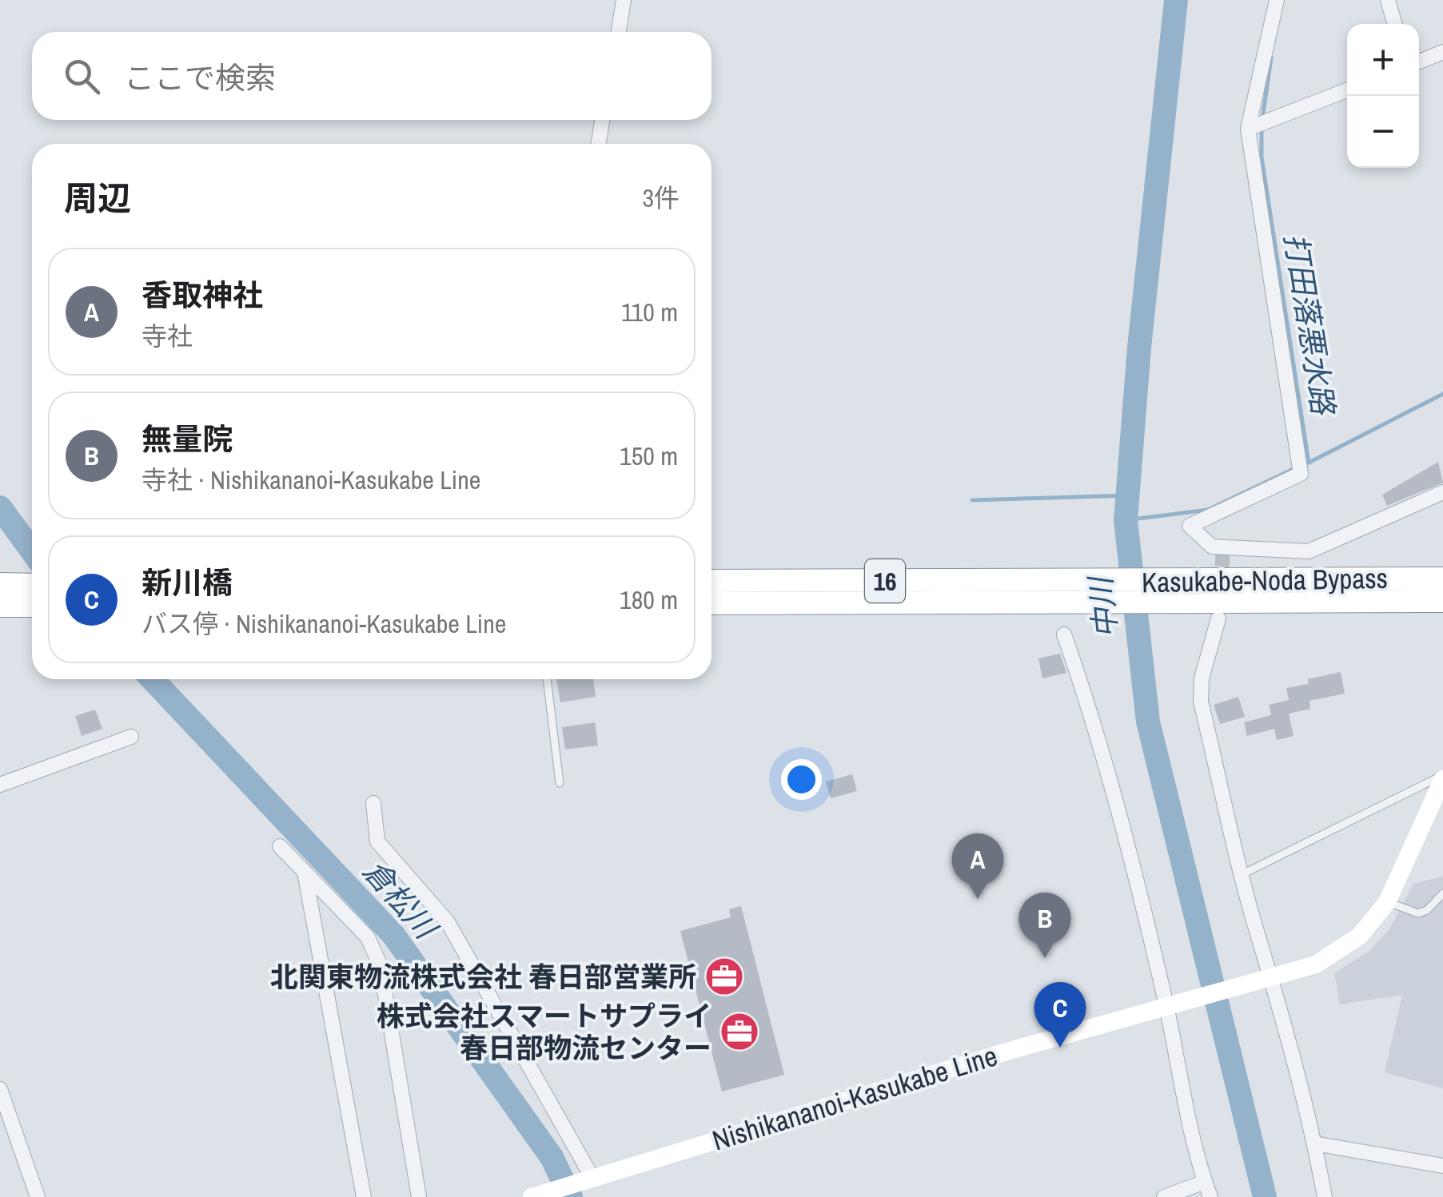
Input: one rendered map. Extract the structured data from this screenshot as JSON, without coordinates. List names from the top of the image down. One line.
{"streets":{"highway":["Kasukabe-Noda Bypass","16"],"main road":["Nishikananoi-Kasukabe Line"]},"water":["打田落悪水路","中川","倉松川"],"places":{"office":["北関東物流株式会社 春日部営業所","株式会社スマートサプライ 春日部物流センター"]},"page":{"map_buttons":["+","−"],"search":"ここで検索","heading":["周辺","3件"],"list":[{"mark":"A","name":"香取神社","note":"寺社","value":"110 m"},{"mark":"B","name":"無量院","note":"寺社 · Nishikananoi-Kasukabe Line","value":"150 m"},{"mark":"C","name":"新川橋","note":"バス停 · Nishikananoi-Kasukabe Line","value":"180 m"}],"pins":["A","B","C"]}}
